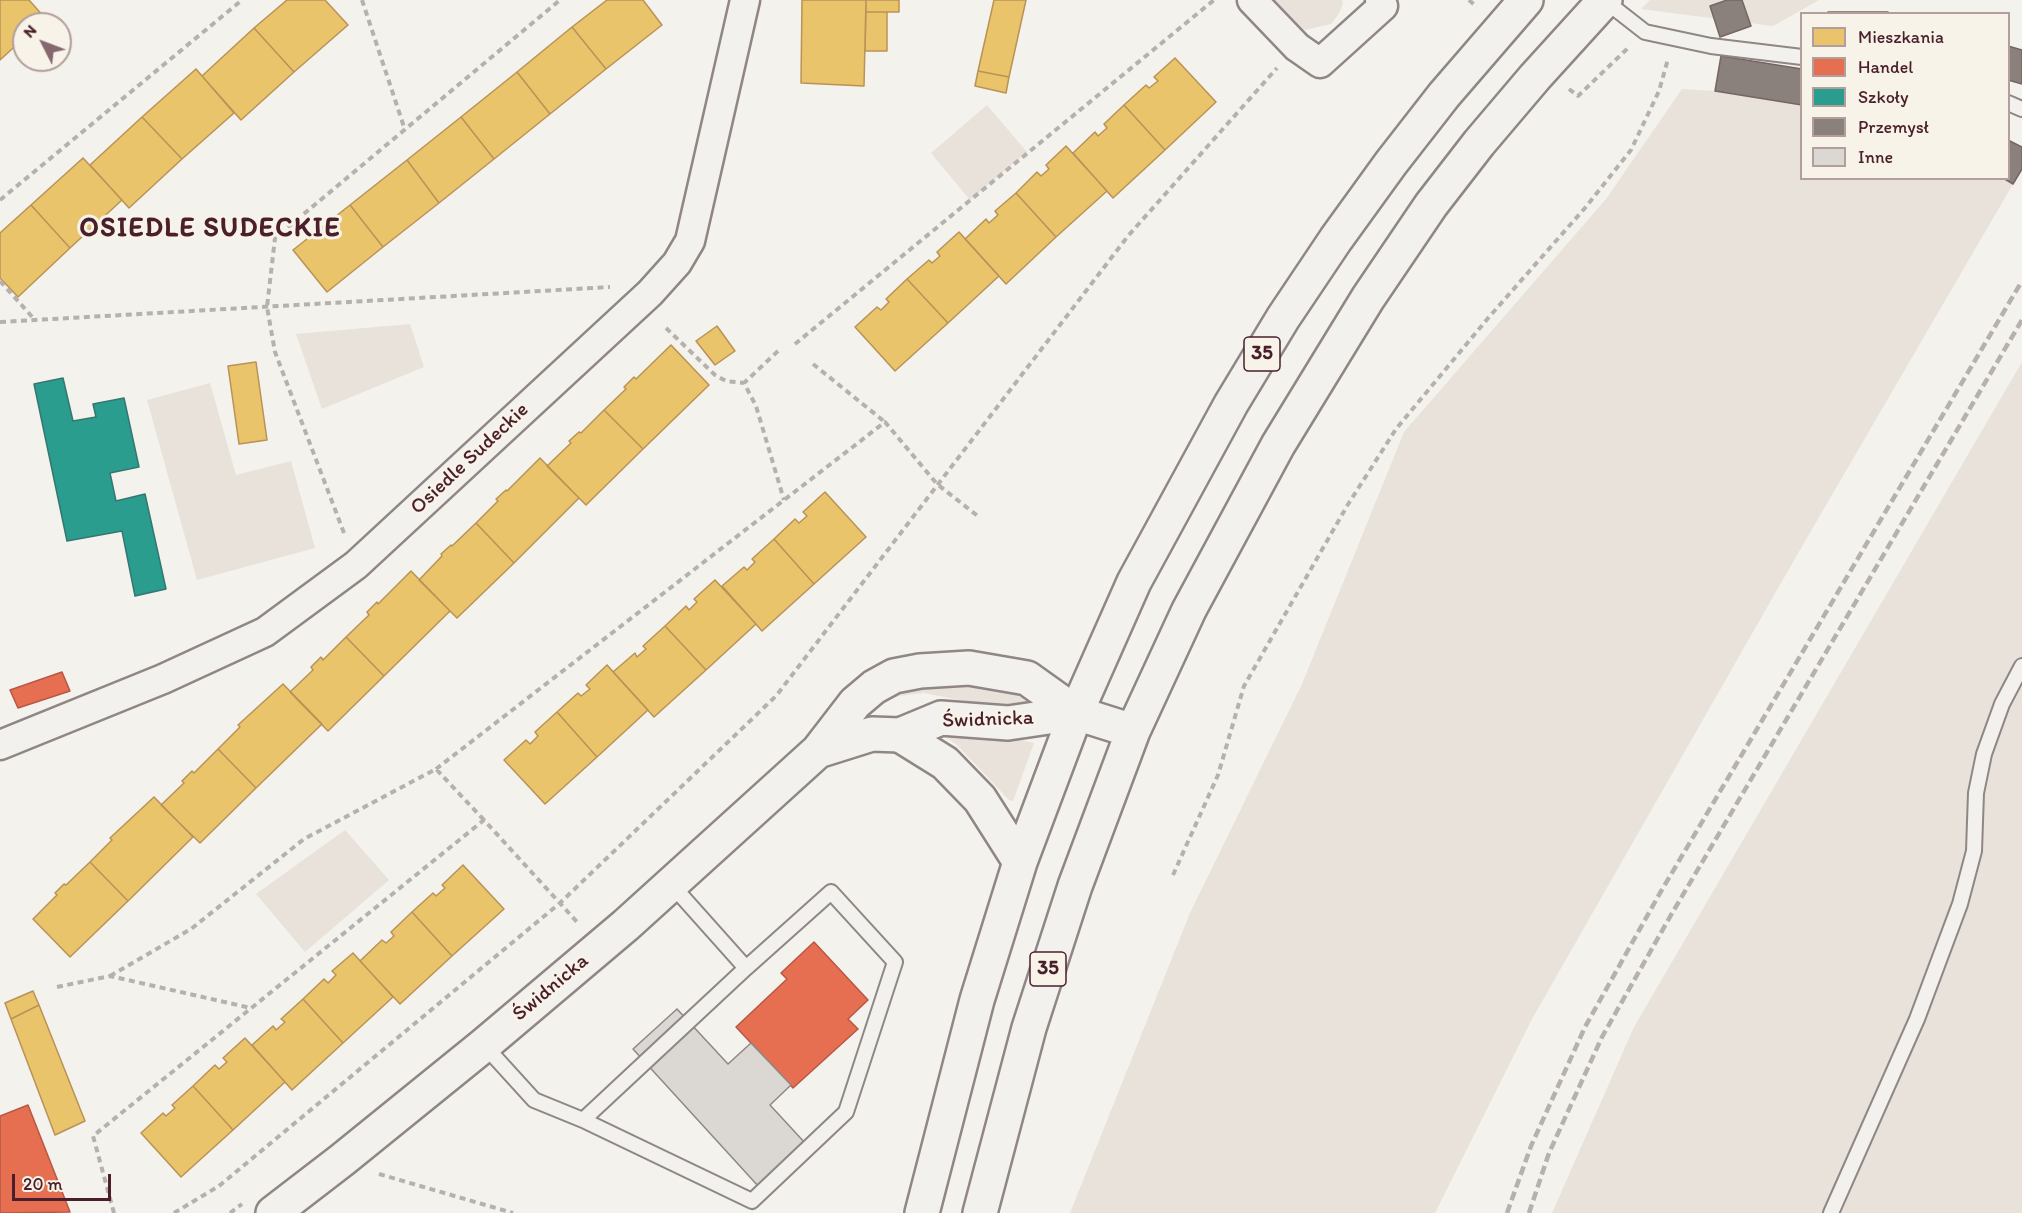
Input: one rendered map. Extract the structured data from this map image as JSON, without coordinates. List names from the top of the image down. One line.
{"streets":{"main road":["35","Świdnicka"],"street":["Osiedle Sudeckie"]},"crossings":[["35","Świdnicka"]],"districts":["OSIEDLE SUDECKIE"],"legend":["Mieszkania","Handel","Szkoły","Przemysł","Inne"],"scale_bar":"20 m","north":"top left"}
